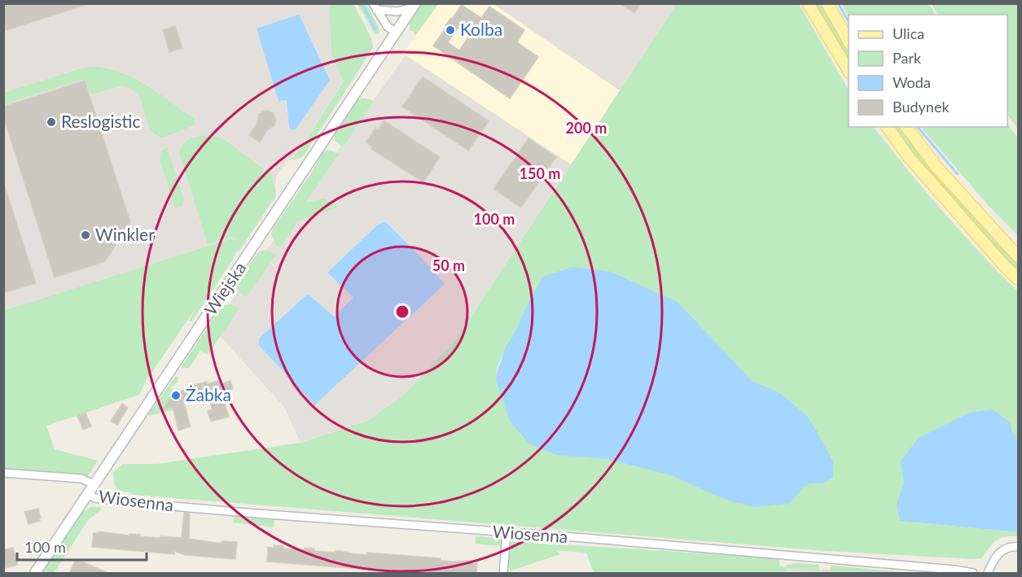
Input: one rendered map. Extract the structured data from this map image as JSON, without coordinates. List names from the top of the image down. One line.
{"streets":{"street":["Wiejska","Wiosenna"]},"crossings":[["Wiejska","Wiosenna"]],"places":["Kolba","Reslogistic","Winkler","Żabka"],"legend":["Ulica","Park","Woda","Budynek"],"scale_bar":"100 m","rings":["200 m","150 m","100 m","50 m"]}
